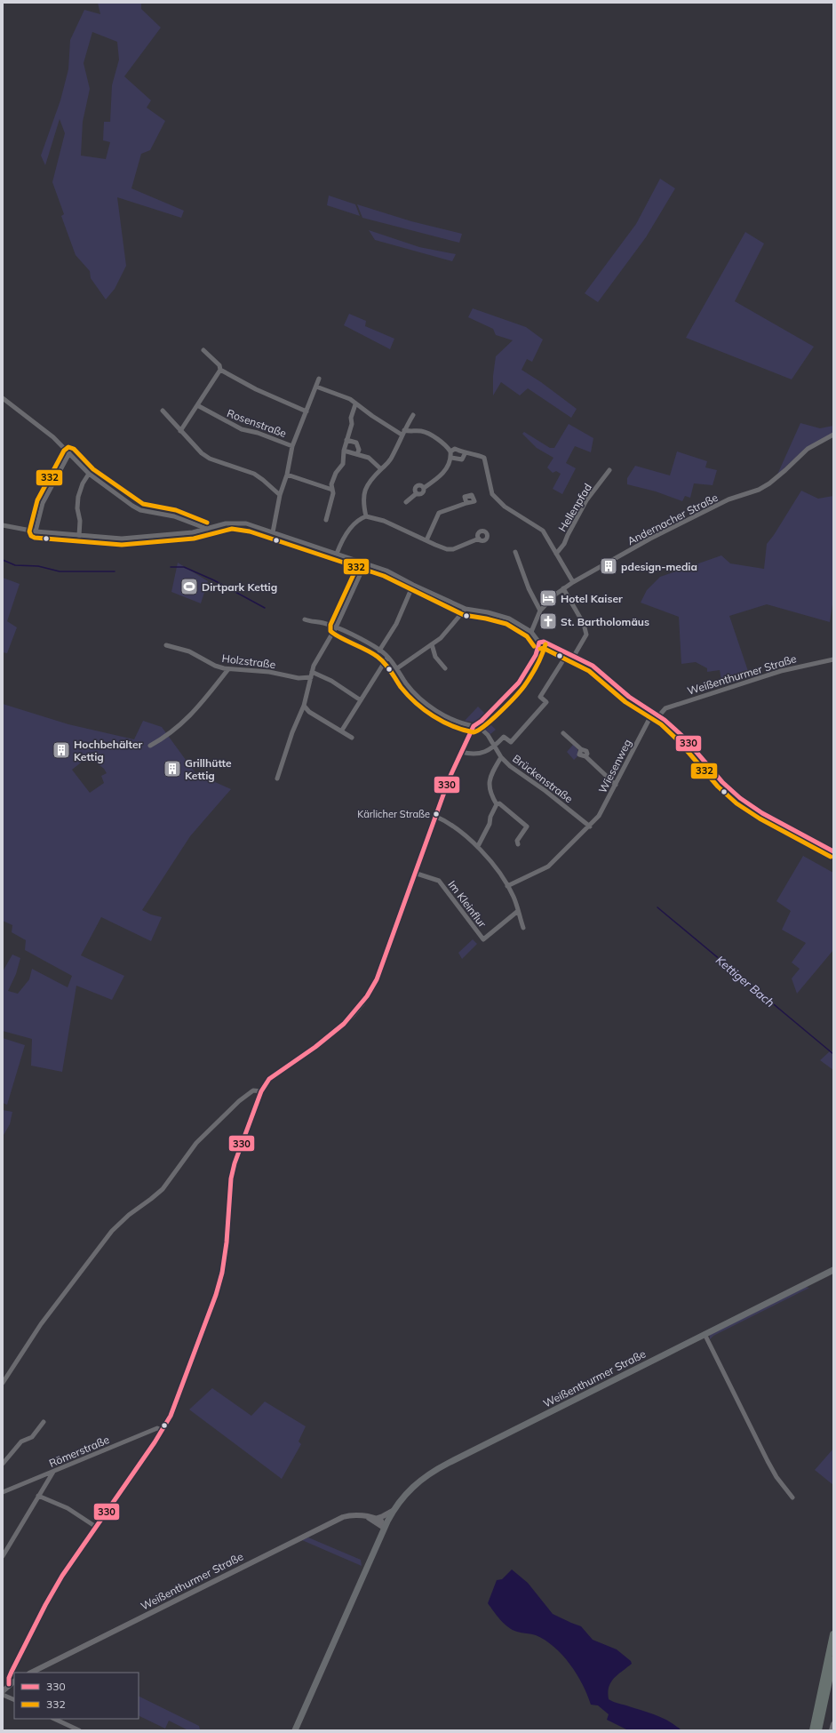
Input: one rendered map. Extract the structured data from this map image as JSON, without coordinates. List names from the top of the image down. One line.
{"streets":{"main road":["Weißenthurmer Straße"],"street":["Rosenstraße","Hellenpfad","Andernacher Straße","Holzstraße","Wiesenweg","Brückenstraße","Im Kleinflur","Römerstraße"]},"crossings":[["Wiesenweg","Brückenstraße"]],"water":["Kettiger Bach"],"places":{"building":["pdesign-media","Hochbehälter Kettig","Grillhütte Kettig"],"sports":["Dirtpark Kettig"],"hotel":["Hotel Kaiser"],"church":["St. Bartholomäus"],"other":["Kärlicher Straße"]},"lines":["transit line 332","transit line 330"],"legend":["330","332"]}
